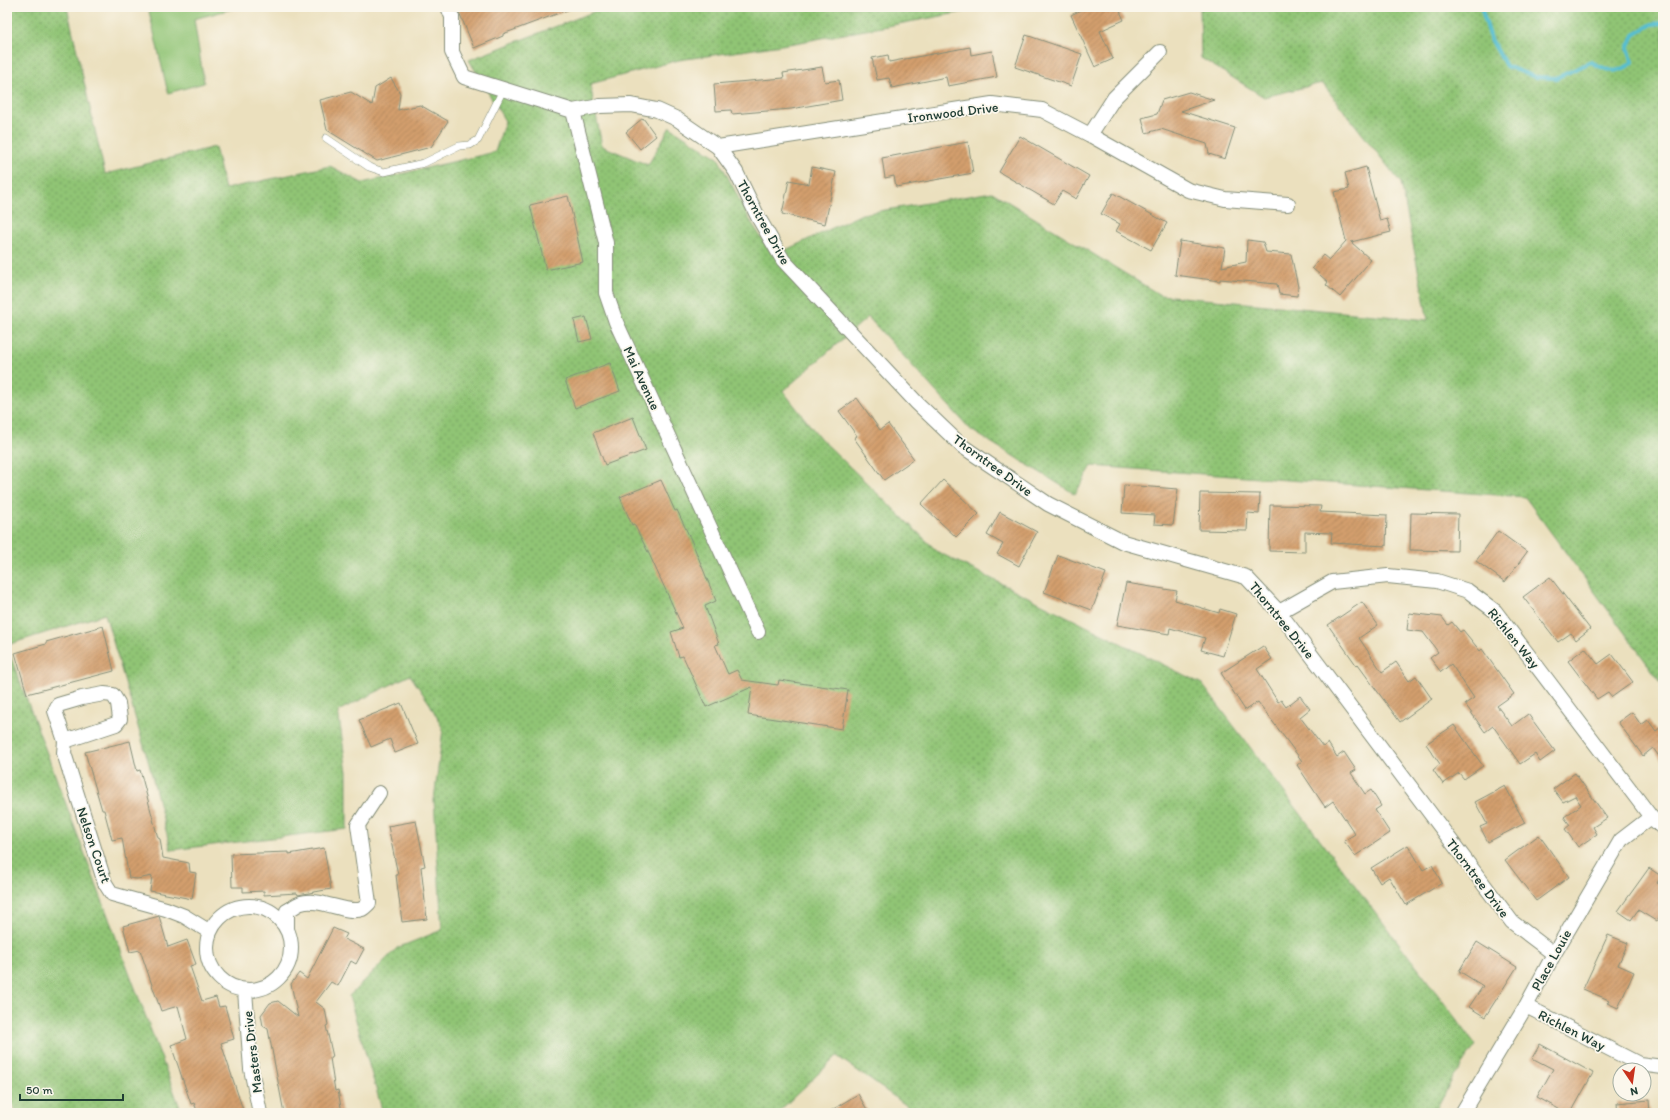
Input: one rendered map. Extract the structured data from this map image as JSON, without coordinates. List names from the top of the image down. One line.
{"streets":{"street":["Ironwood Drive","Thorntree Drive","Mai Avenue","Richlen Way","Nelson Court","Place Louie","Masters Drive"]},"crossings":[["Ironwood Drive","Thorntree Drive"],["Thorntree Drive","Mai Avenue"],["Thorntree Drive","Richlen Way"],["Thorntree Drive","Place Louie"],["Richlen Way","Place Louie"],["Nelson Court","Masters Drive"]],"scale_bar":"50 m","north":"bottom"}
